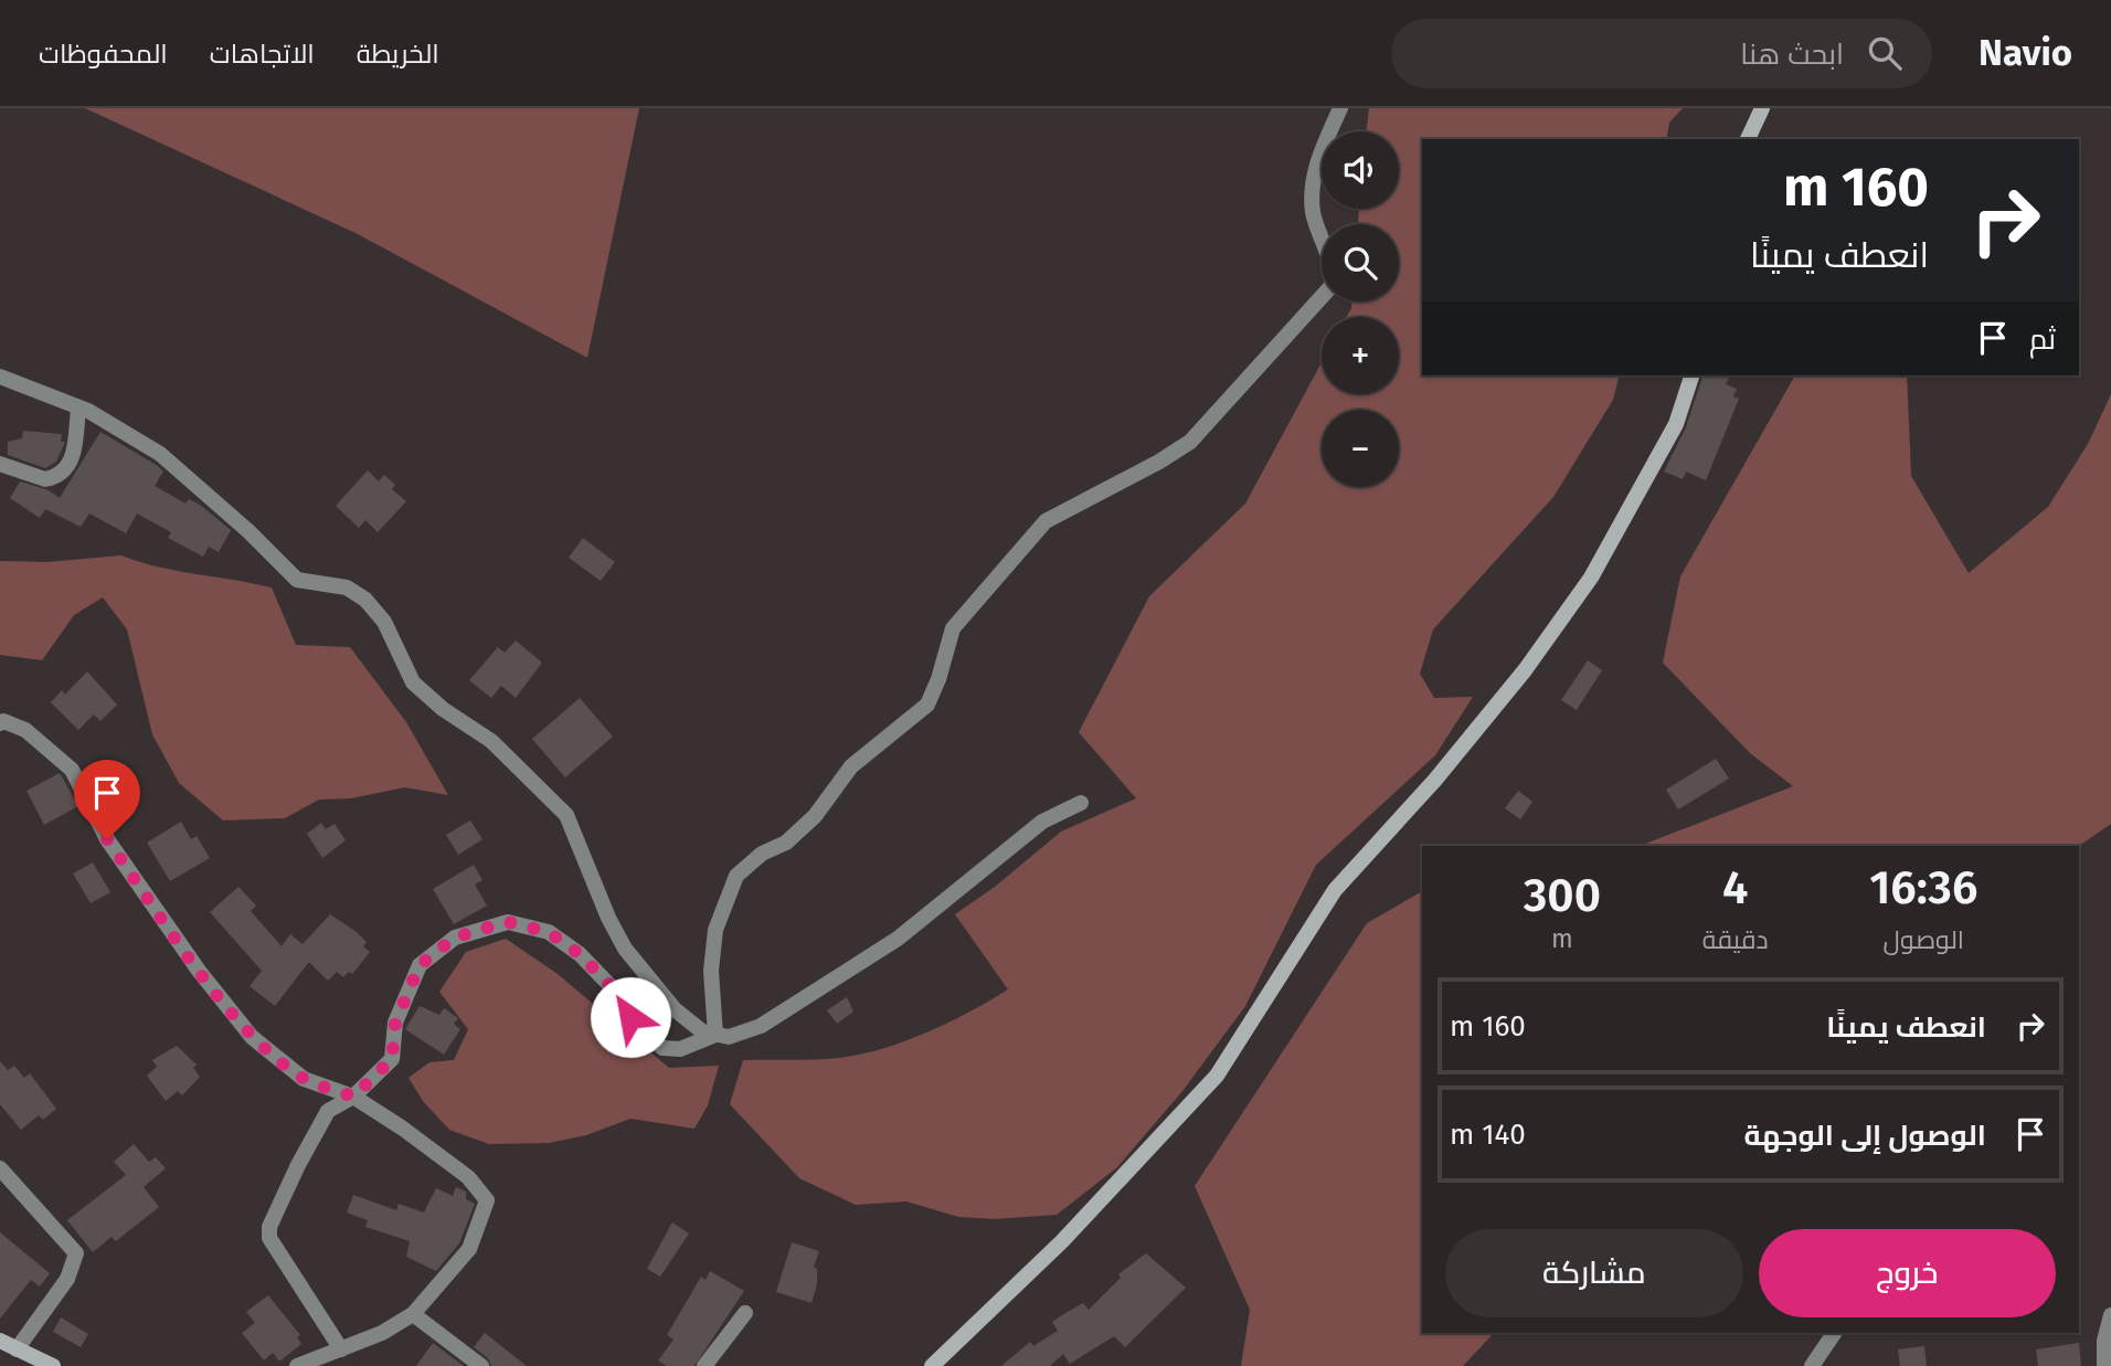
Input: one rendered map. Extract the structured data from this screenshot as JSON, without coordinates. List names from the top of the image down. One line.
{"page":{"header":"Navio","search":"ابحث هنا","nav":["الخريطة","الاتجاهات","المحفوظات"],"map_buttons":["+","−"],"turn":["160 m","انعطف يمينًا"],"then":"ثم","eta":["16:36","الوصول","4","دقيقة","300","m"],"list":[{"name":"انعطف يمينًا","value":"160 m"},{"name":"الوصول إلى الوجهة","value":"140 m"}],"buttons":["خروج","مشاركة"]}}
